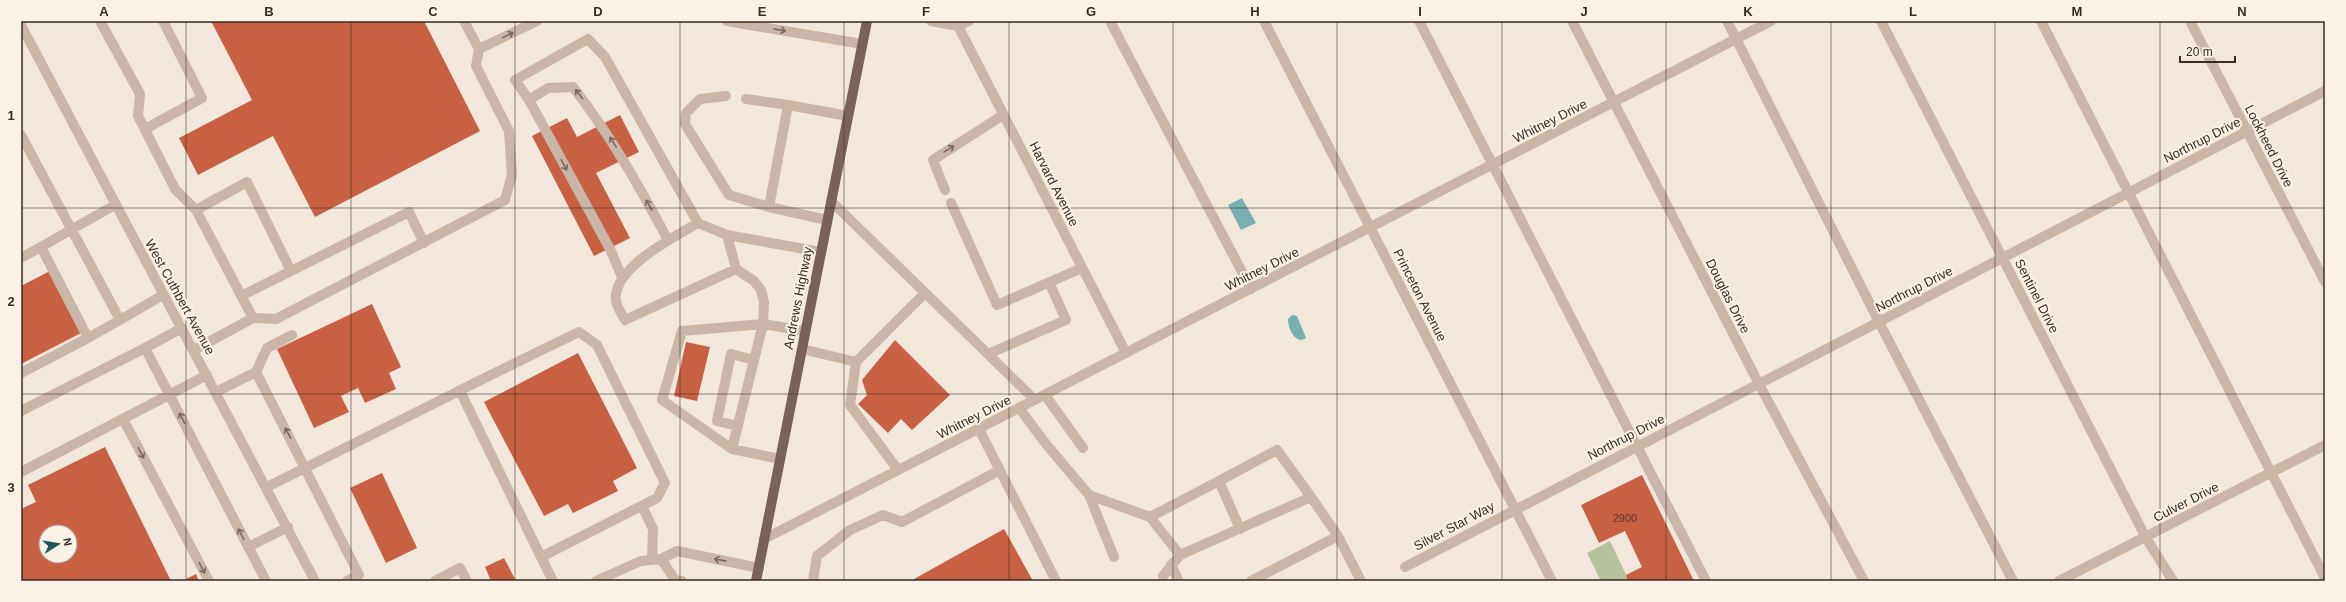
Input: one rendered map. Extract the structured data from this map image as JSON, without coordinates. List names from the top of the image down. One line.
{"streets":{"main road":["Andrews Highway"],"street":["Whitney Drive","Northrup Drive","Lockheed Drive","Harvard Avenue","Princeton Avenue","Douglas Drive","Sentinel Drive","West Cuthbert Avenue","Culver Drive","Silver Star Way"]},"crossings":[["Whitney Drive","Harvard Avenue"],["Whitney Drive","Princeton Avenue"],["Whitney Drive","Douglas Drive"],["Whitney Drive","Andrews Highway"],["Northrup Drive","Lockheed Drive"],["Northrup Drive","Princeton Avenue"],["Northrup Drive","Douglas Drive"],["Northrup Drive","Sentinel Drive"],["Northrup Drive","Silver Star Way"],["Princeton Avenue","Silver Star Way"],["Sentinel Drive","Culver Drive"]],"house_numbers":["2900"],"scale_bar":"20 m","north":"right","grid":{"columns":["A","B","C","D","E","F","G","H","I","J","K","L","M","N"],"rows":["1","2","3"]}}
